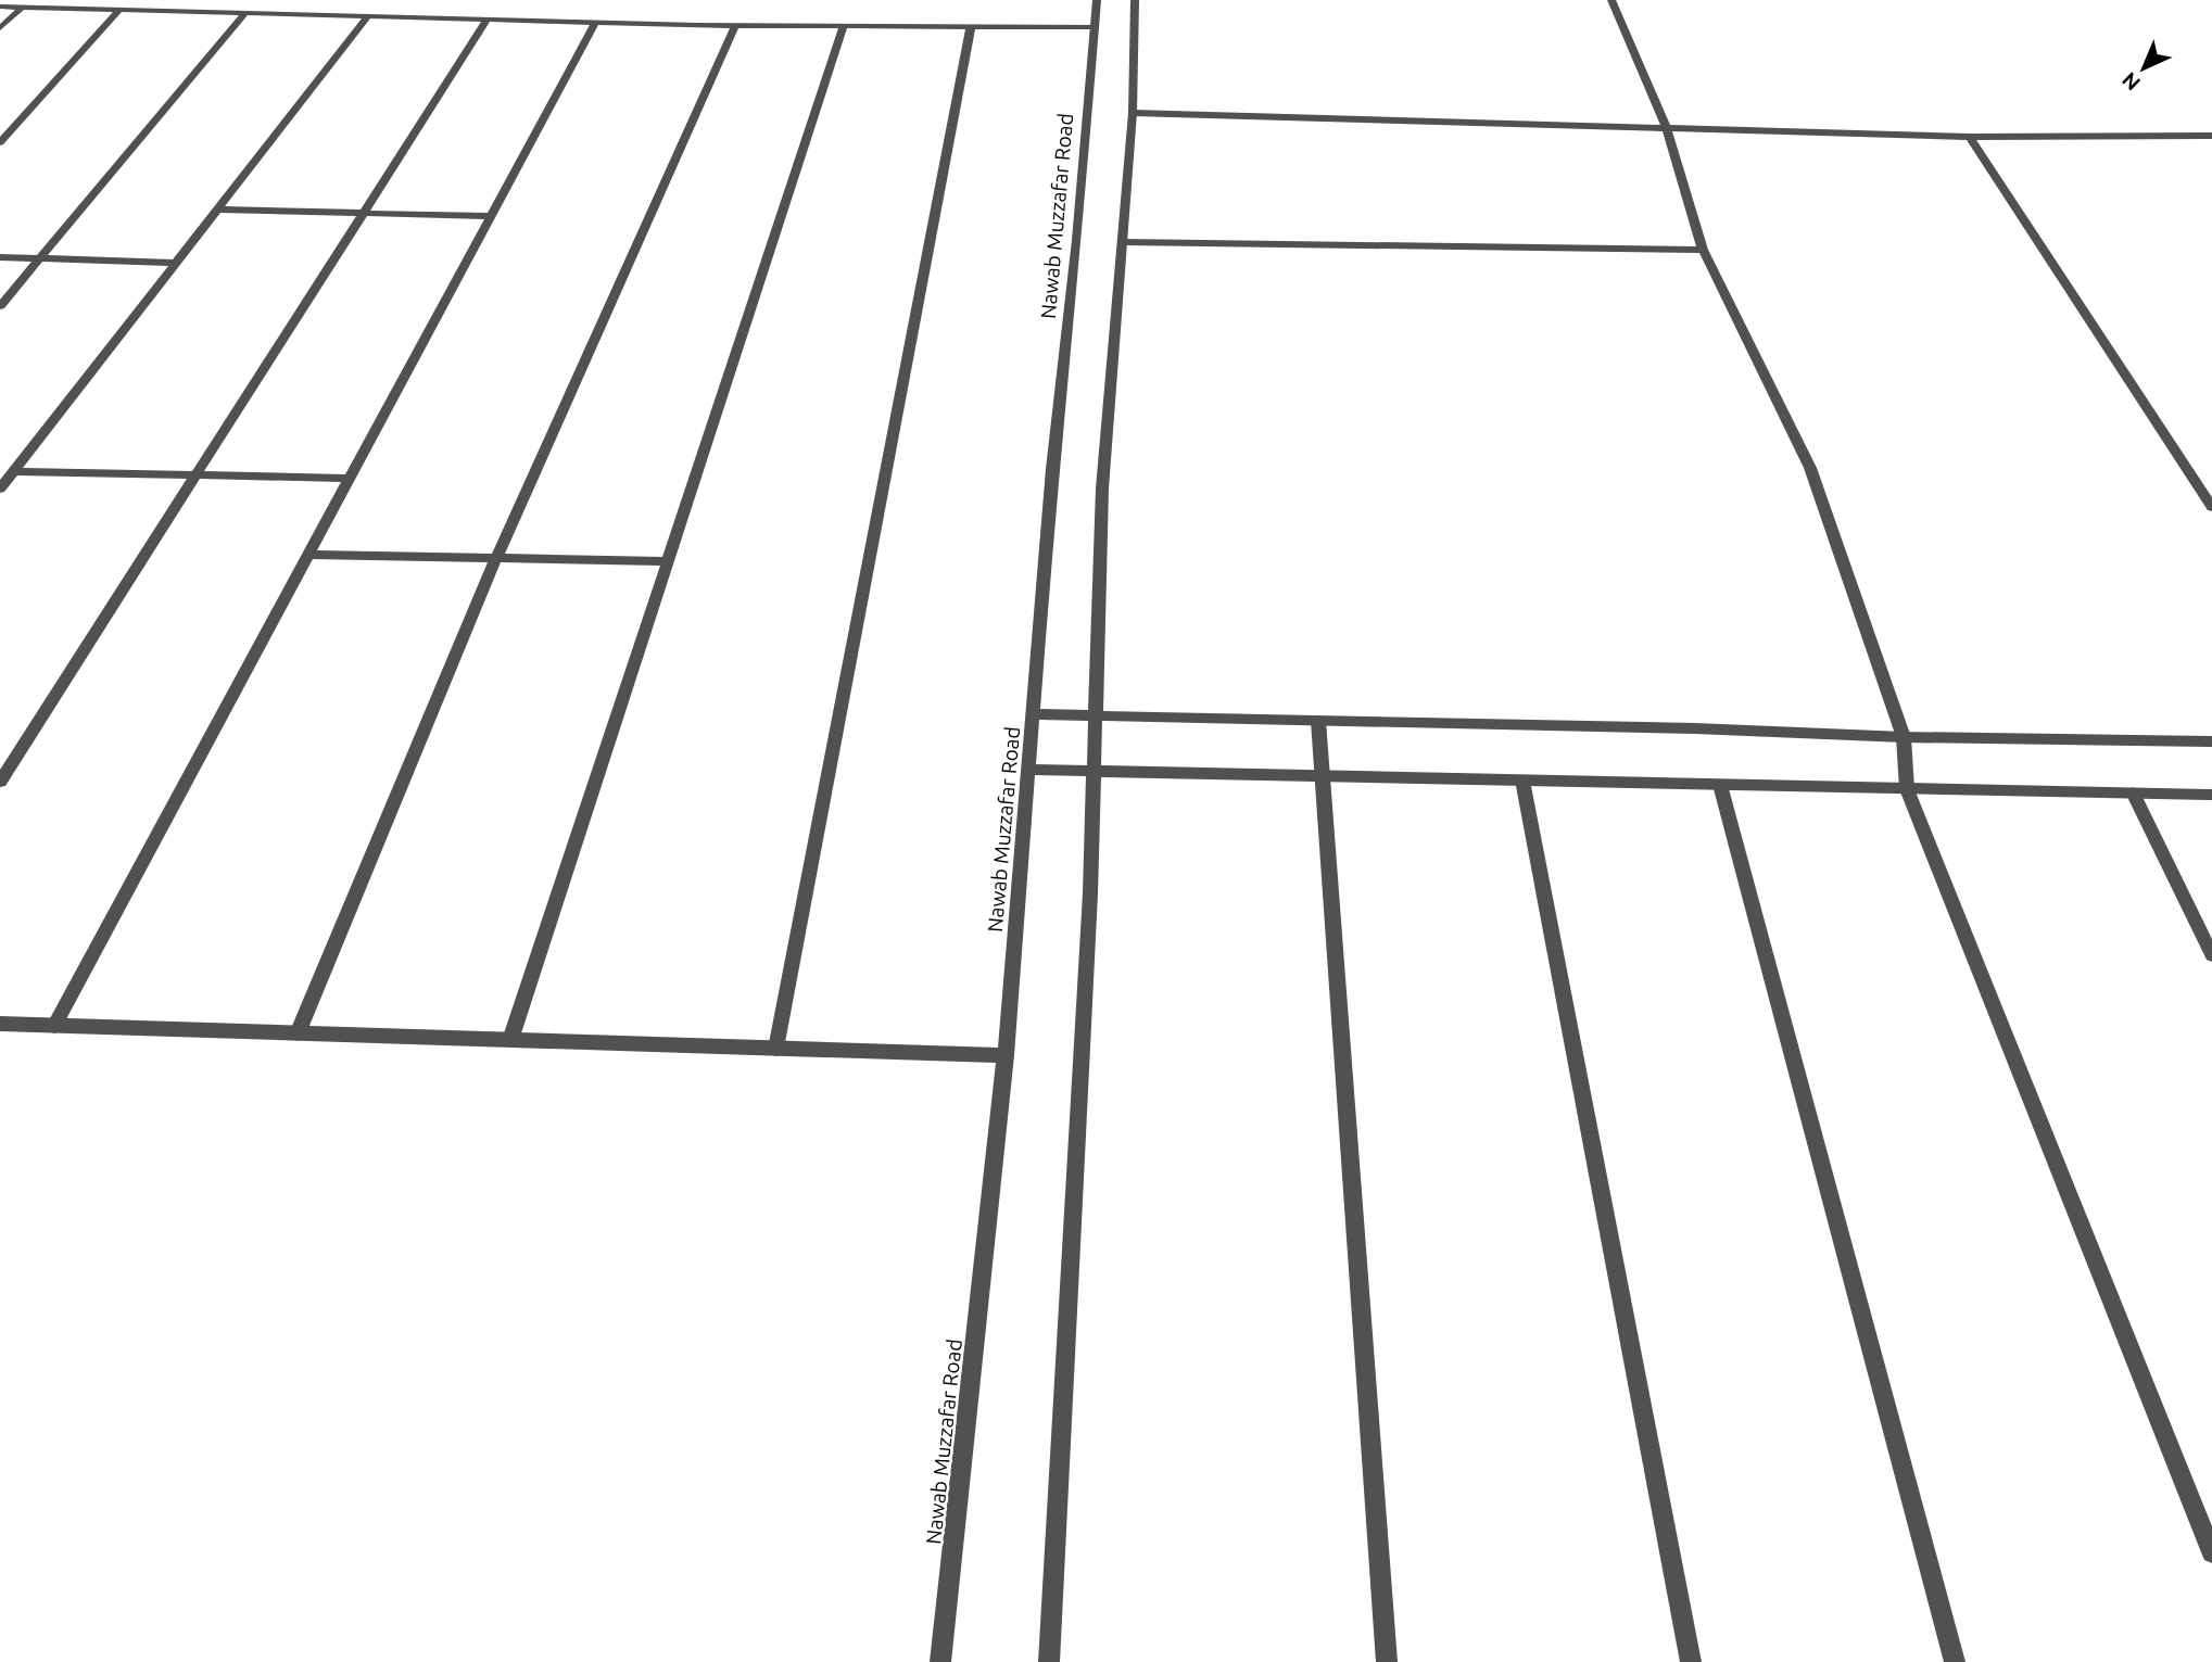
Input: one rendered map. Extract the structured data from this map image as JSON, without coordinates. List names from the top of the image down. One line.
{"streets":{"street":["Nawab Muzzafar Road"]},"north":"bottom left"}
